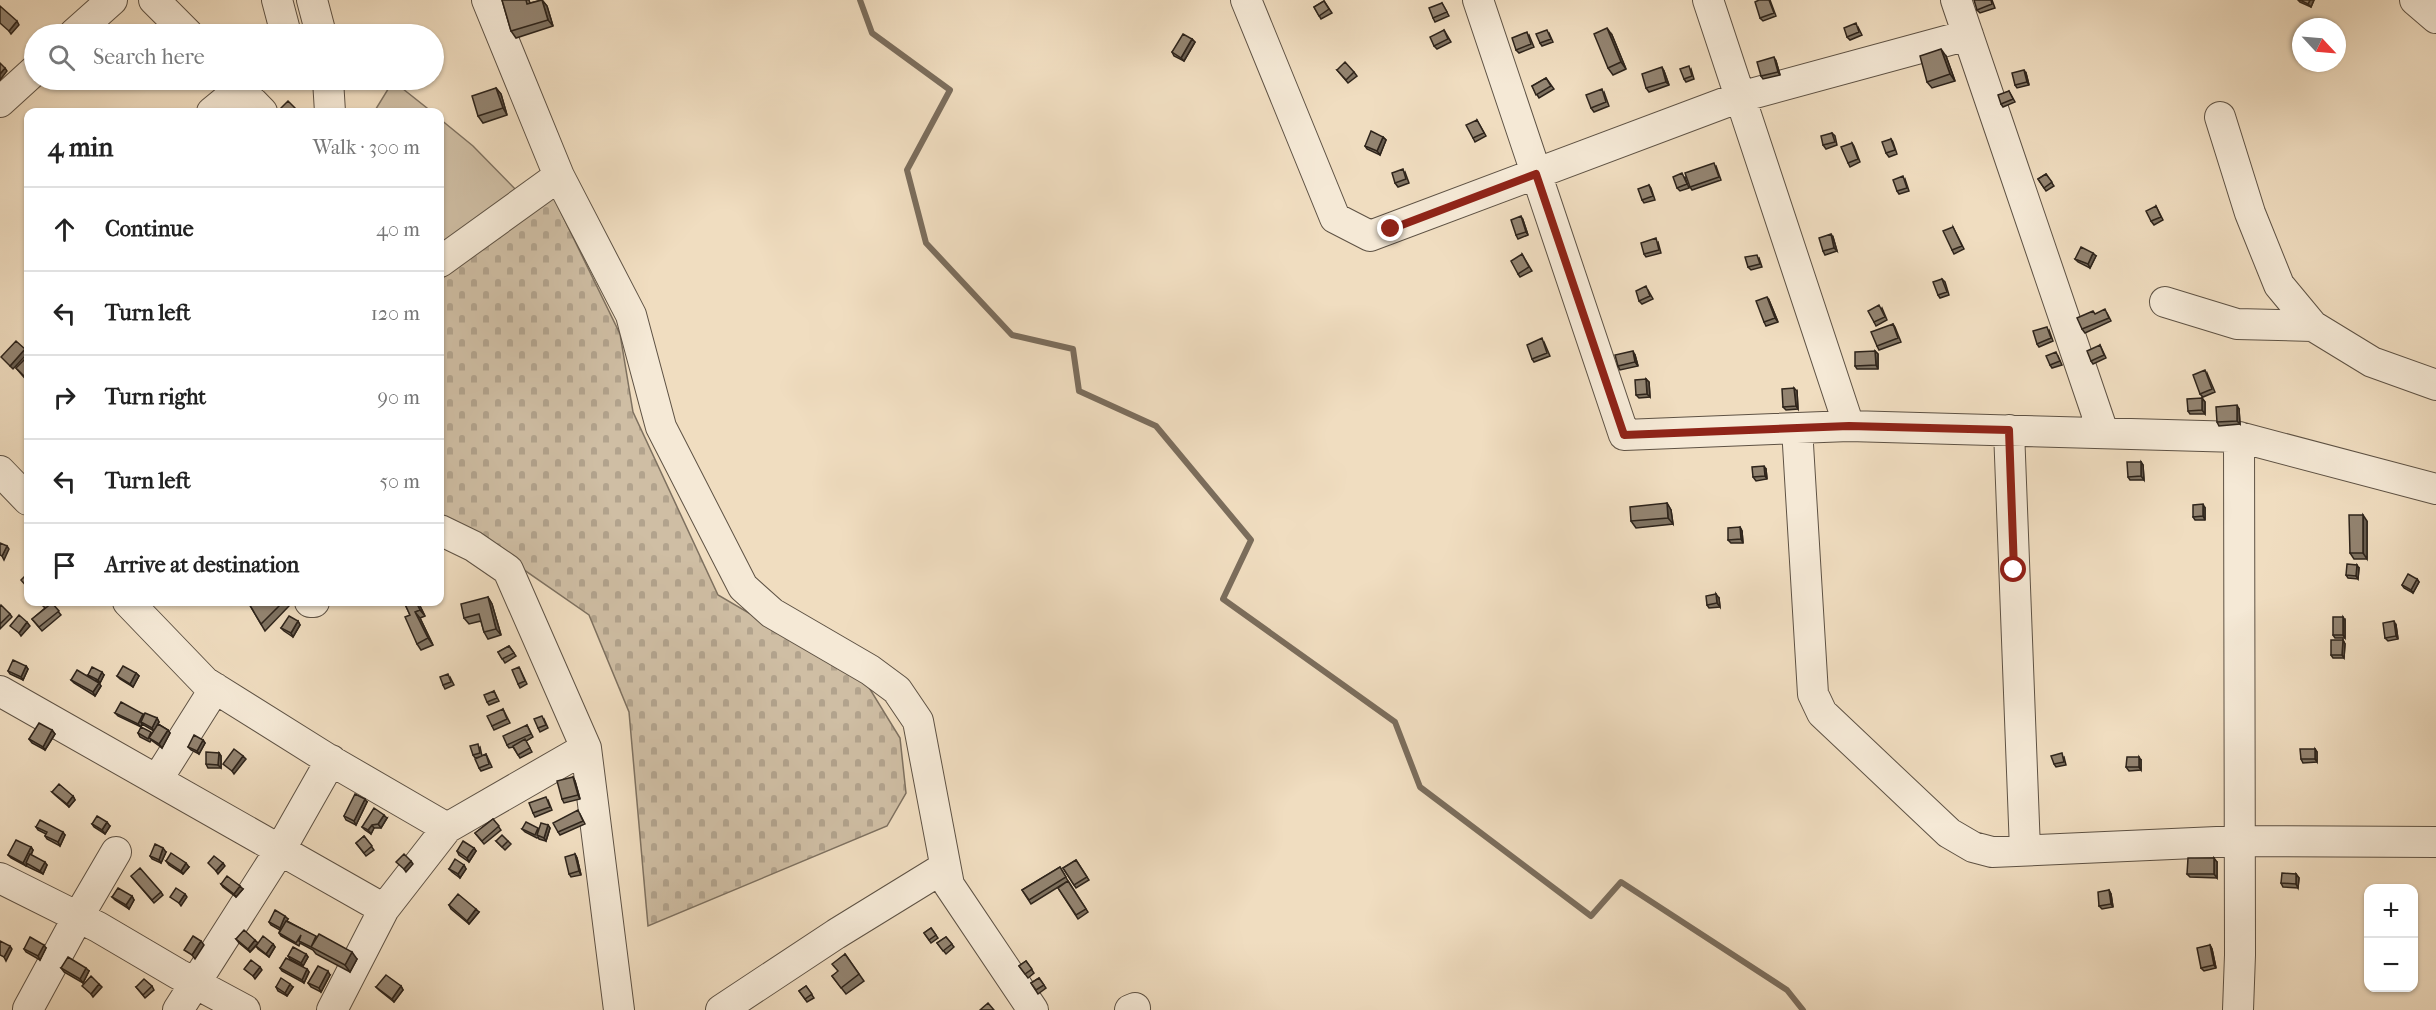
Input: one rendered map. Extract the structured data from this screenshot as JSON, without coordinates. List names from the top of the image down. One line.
{"north":"bottom right","page":{"search":"Search here","heading":["4 min","Walk · 300 m"],"list":[["Continue","40 m"],["Turn left","120 m"],["Turn right","90 m"],["Turn left","50 m"],"Arrive at destination"],"map_buttons":["+","−"]}}
